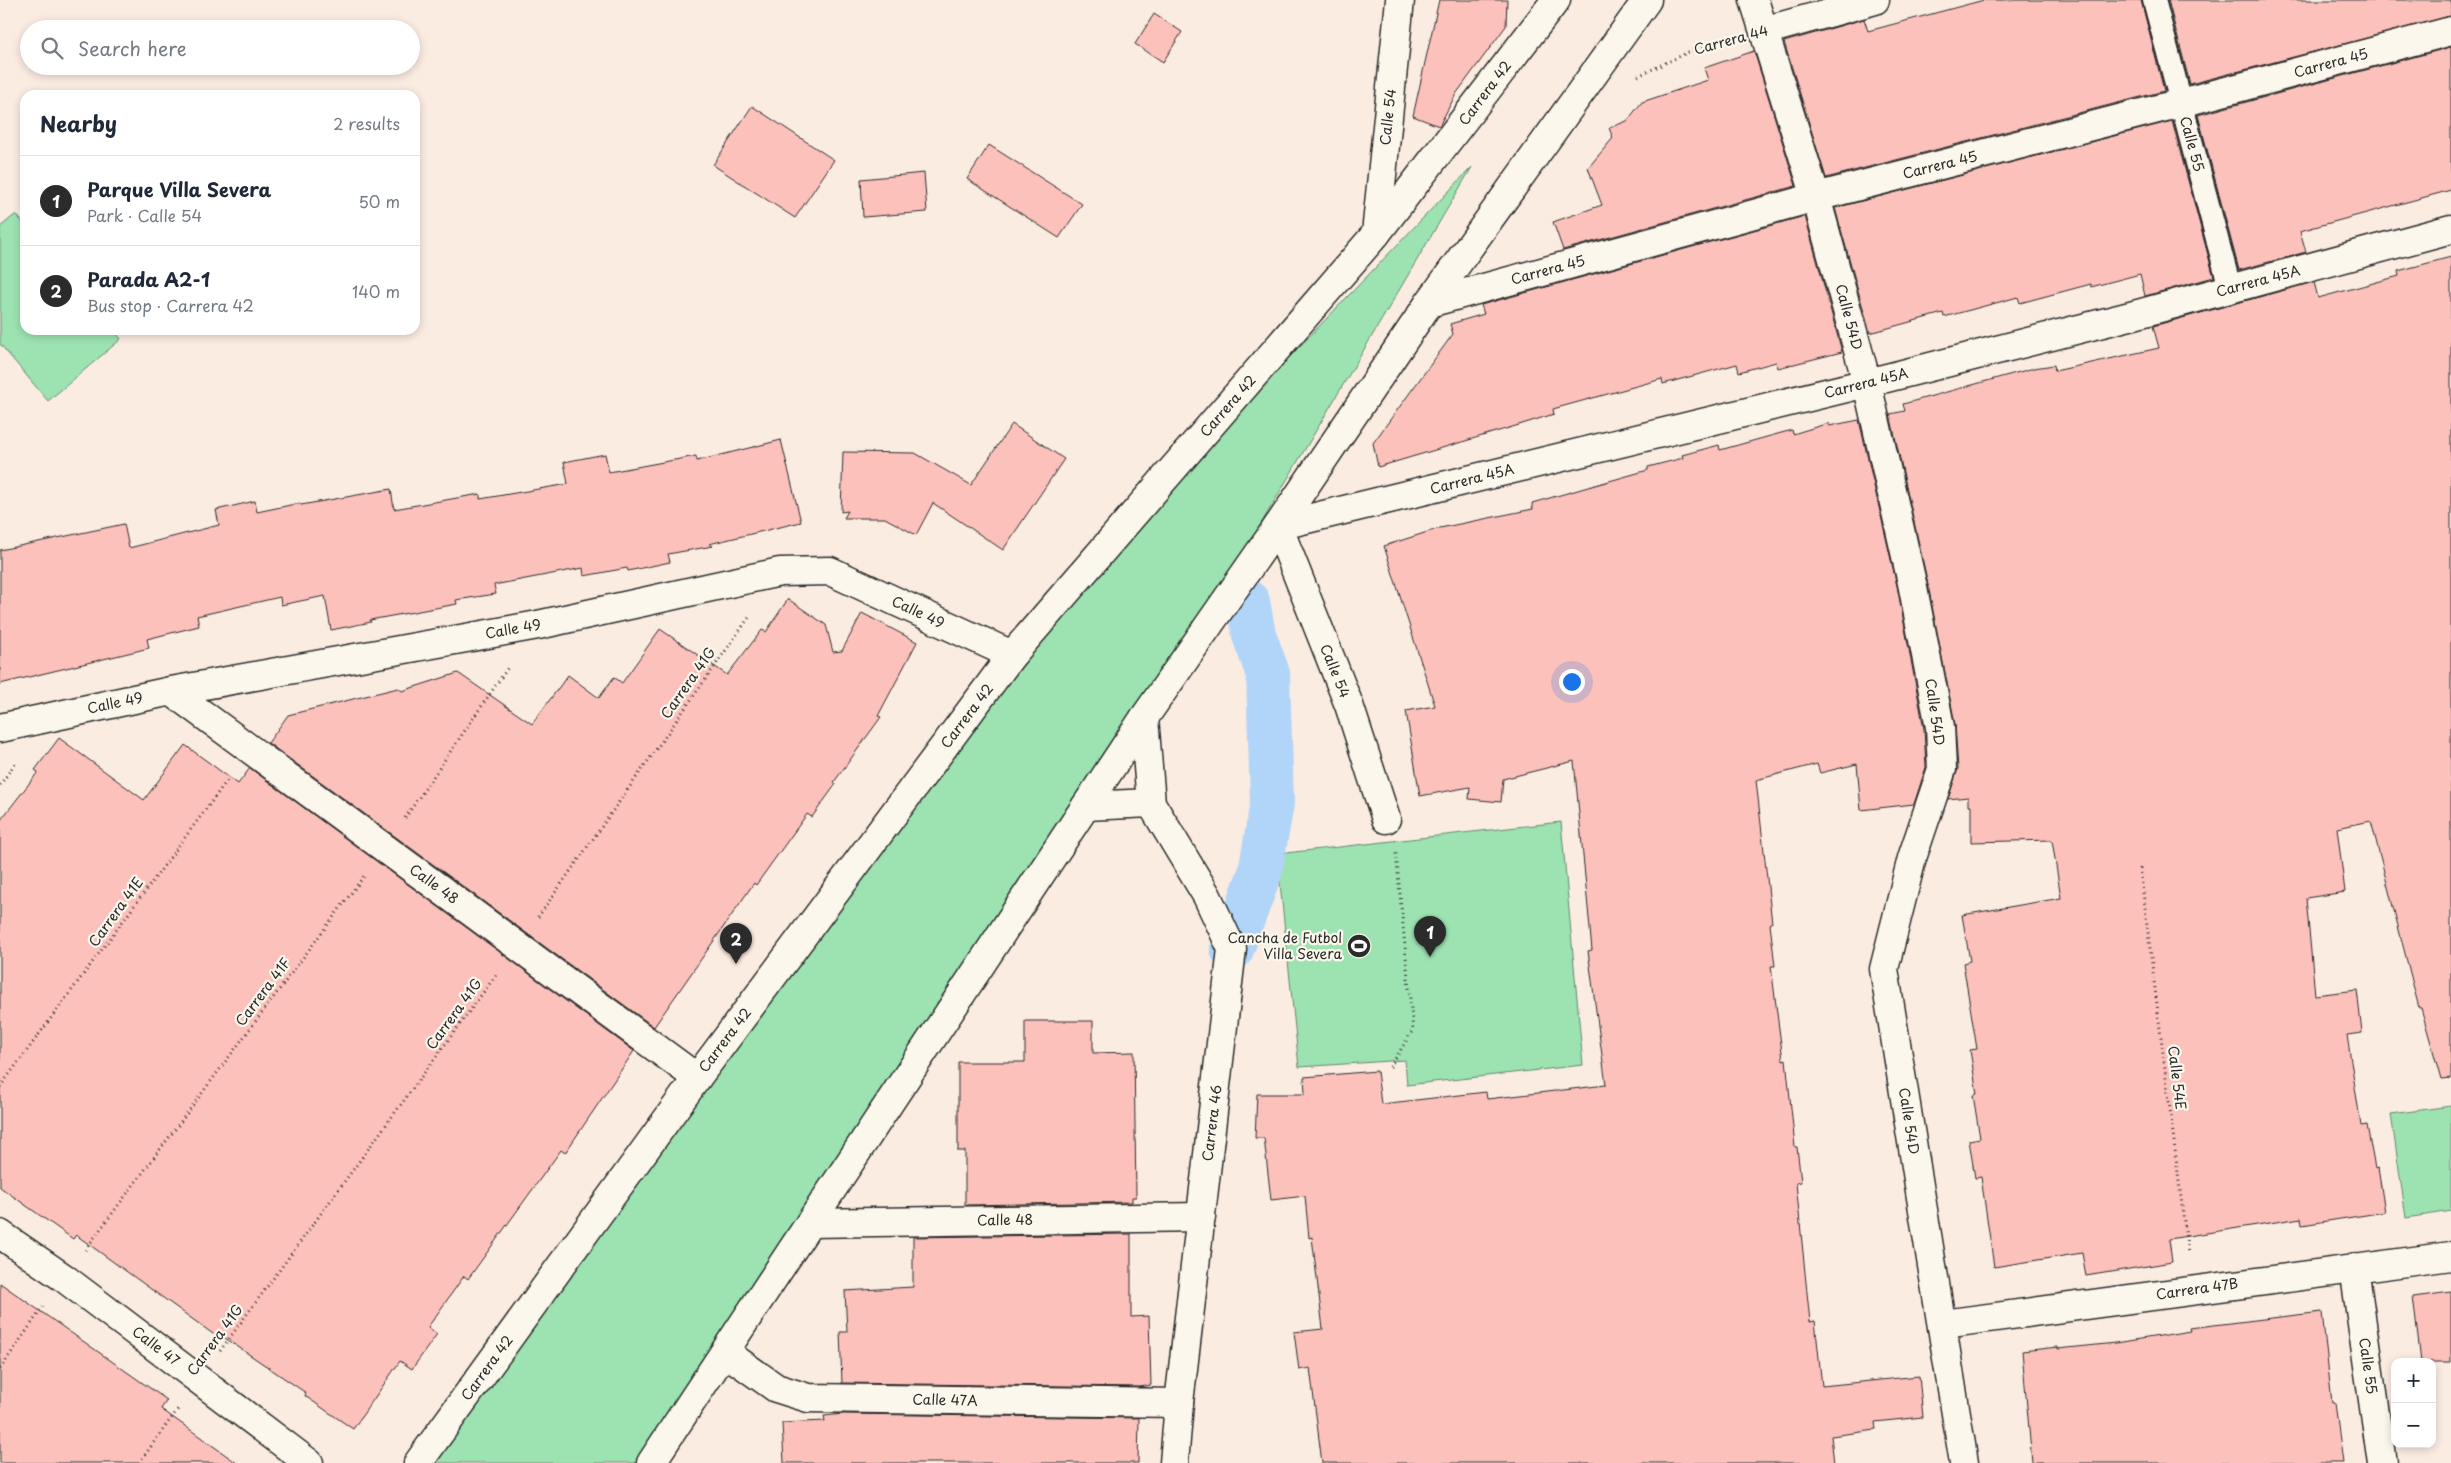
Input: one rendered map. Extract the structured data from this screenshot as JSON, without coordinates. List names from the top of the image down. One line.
{"streets":{"street":["Carrera 44","Carrera 45","Carrera 42","Calle 54","Calle 55","Carrera 45A","Calle 54D","Calle 49","Calle 48","Carrera 46","Carrera 47B","Calle 47","Calle 47A"],"path":["Carrera 41G","Carrera 41E","Carrera 41F","Calle 54E"]},"crossings":[["Carrera 44","Calle 54D"],["Carrera 45","Calle 55"],["Carrera 45","Calle 54D"],["Carrera 42","Calle 54"],["Carrera 42","Calle 49"],["Carrera 42","Calle 48"],["Calle 54","Carrera 45A"],["Calle 55","Carrera 45A"],["Calle 55","Carrera 47B"],["Carrera 45A","Calle 54D"],["Calle 54D","Carrera 47B"],["Calle 49","Carrera 41G"],["Calle 49","Calle 48"],["Calle 49","Carrera 41F"],["Carrera 41G","Calle 48"],["Carrera 41G","Calle 47"],["Calle 48","Carrera 41E"],["Calle 48","Carrera 41F"],["Calle 48","Carrera 46"],["Carrera 41F","Calle 47"],["Calle 54E","Carrera 47B"],["Carrera 46","Calle 47A"]],"places":{"sports":["Cancha de Futbol Villa Severa"]},"page":{"search":"Search here","heading":["Nearby","2 results"],"list":[{"mark":"1","name":"Parque Villa Severa","note":"Park · Calle 54","value":"50 m"},{"mark":"2","name":"Parada A2-1","note":"Bus stop · Carrera 42","value":"140 m"}],"pins":["1","2"],"map_buttons":["+","−"]}}
